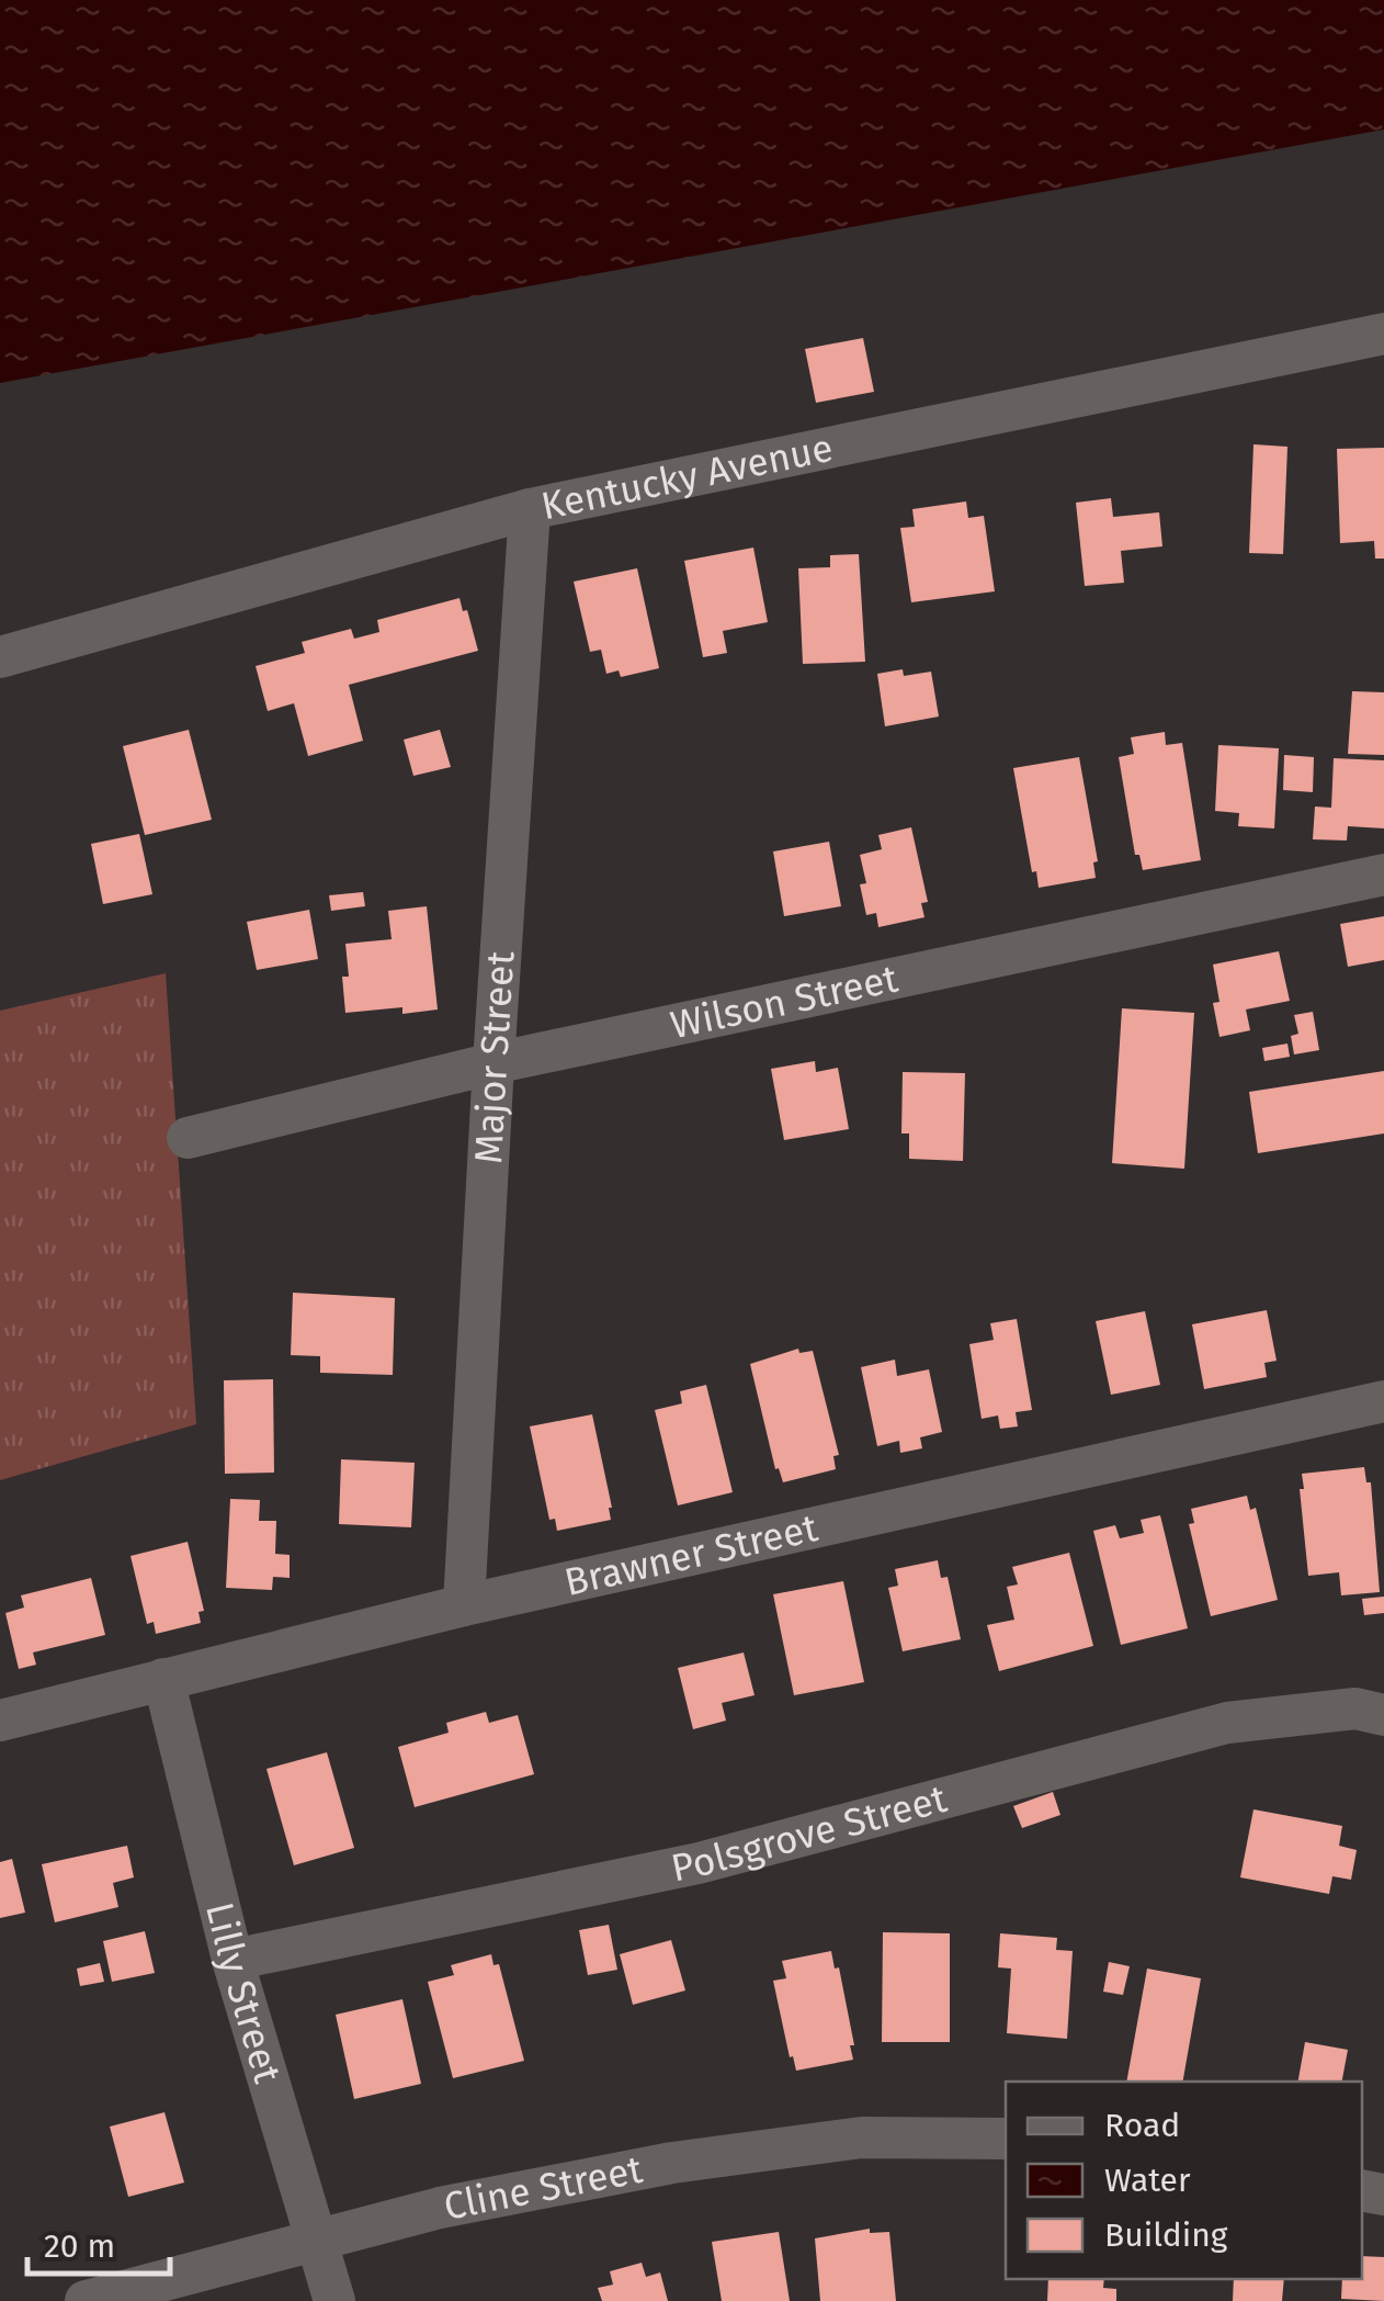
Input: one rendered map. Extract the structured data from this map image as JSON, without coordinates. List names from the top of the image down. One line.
{"streets":{"street":["Kentucky Avenue","Wilson Street","Major Street","Brawner Street","Polsgrove Street","Lilly Street","Cline Street"]},"crossings":[["Kentucky Avenue","Major Street"],["Wilson Street","Major Street"],["Major Street","Brawner Street"],["Brawner Street","Lilly Street"],["Polsgrove Street","Lilly Street"],["Lilly Street","Cline Street"]],"legend":["Road","Water","Building"],"scale_bar":"20 m"}
